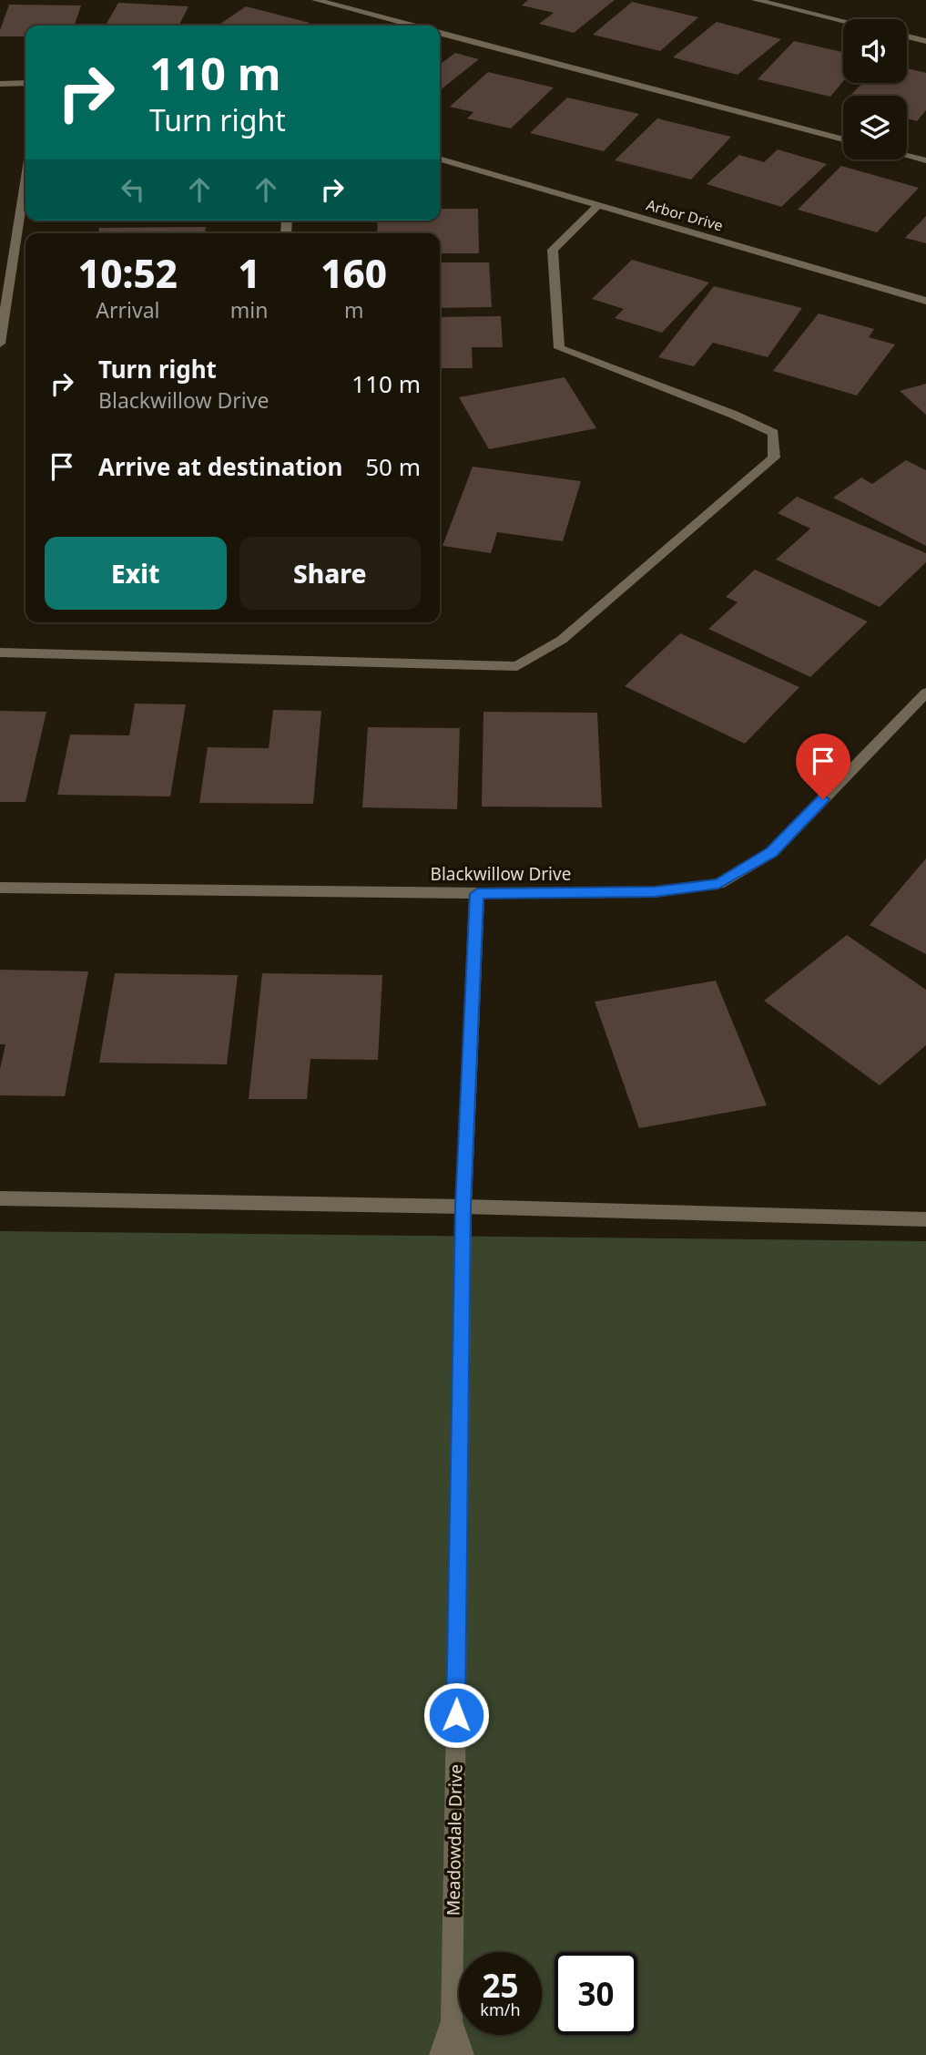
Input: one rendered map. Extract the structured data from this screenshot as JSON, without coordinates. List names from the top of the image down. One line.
{"streets":{"street":["Arbor Drive","Blackwillow Drive","Meadowdale Drive"]},"crossings":[["Blackwillow Drive","Meadowdale Drive"]],"page":{"turn":["110 m","Turn right"],"eta":["10:52","Arrival","1","min","160","m"],"list":[{"name":"Turn right","note":"Blackwillow Drive","value":"110 m"},{"name":"Arrive at destination","value":"50 m"}],"buttons":["Exit","Share"],"speed":"25 km/h","limit":"30"}}
